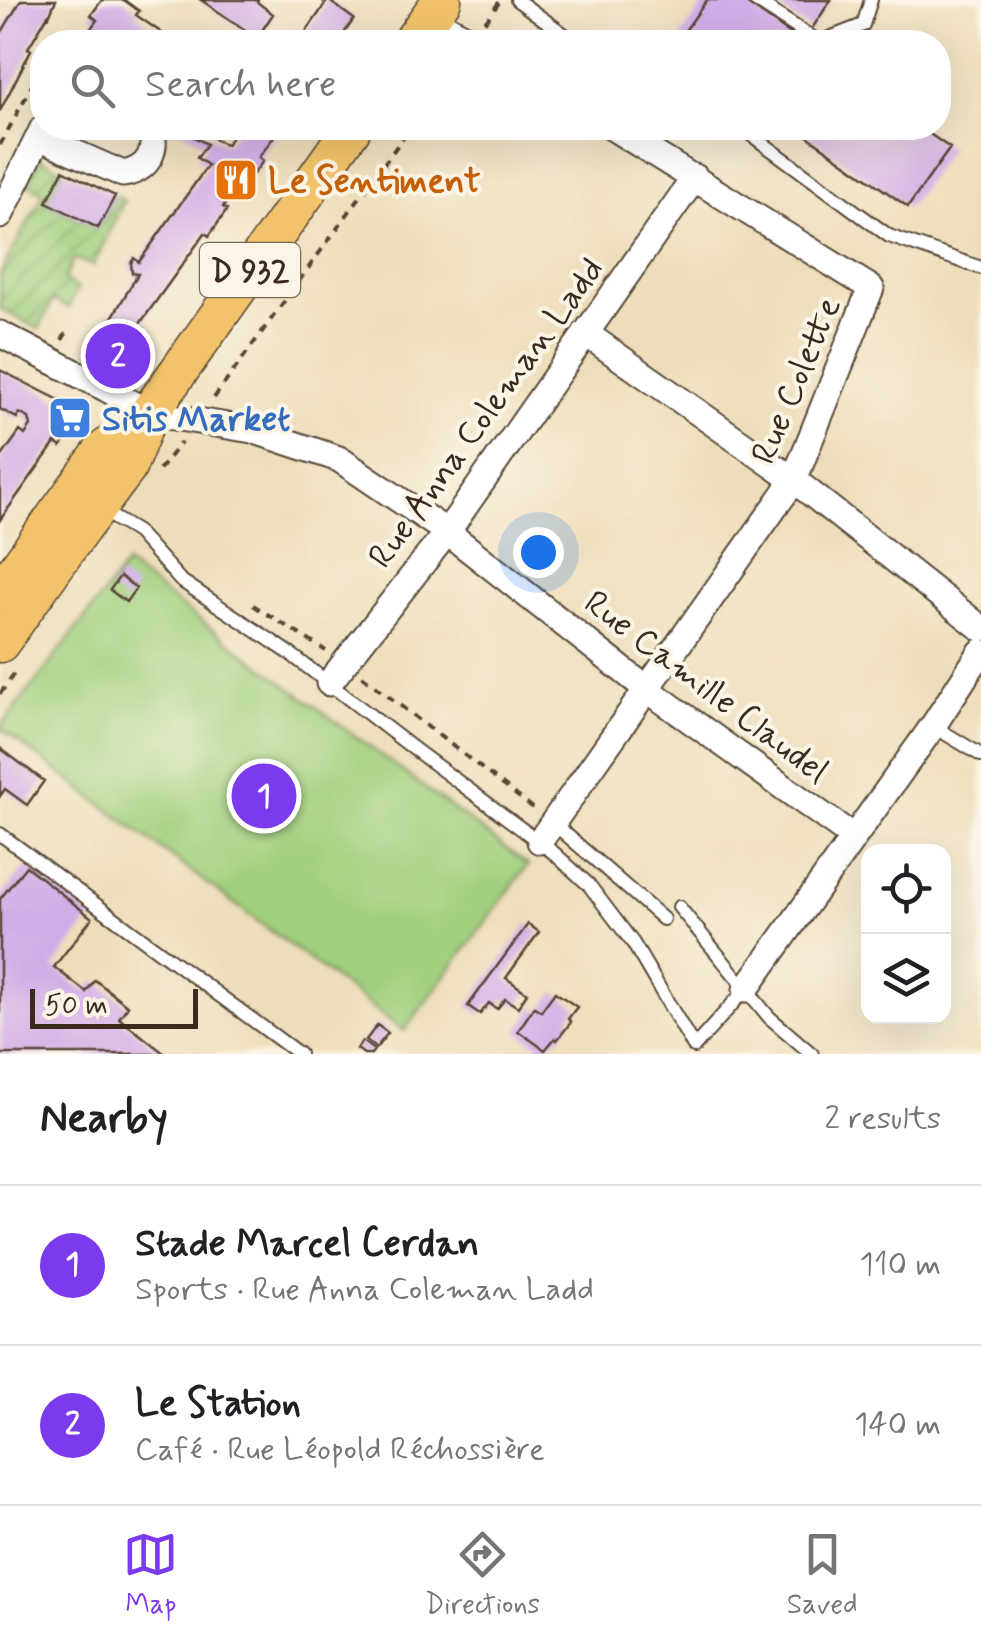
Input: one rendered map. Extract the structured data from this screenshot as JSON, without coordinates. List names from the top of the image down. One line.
{"streets":{"main road":["D 932"],"street":["Rue Colette","Rue Anna Coleman Ladd","Rue Camille Claudel"]},"crossings":[["D 932","Rue Camille Claudel"],["Rue Colette","Rue Anna Coleman Ladd"],["Rue Colette","Rue Camille Claudel"],["Rue Anna Coleman Ladd","Rue Camille Claudel"]],"places":{"restaurant":["Le Sentiment"],"supermarket":["Sitis Market"]},"scale_bar":"50 m","page":{"search":"Search here","pins":["2","1"],"scale":"50 m","heading":["Nearby","2 results"],"list":[{"mark":"1","name":"Stade Marcel Cerdan","note":"Sports · Rue Anna Coleman Ladd","value":"110 m"},{"mark":"2","name":"Le Station","note":"Café · Rue Léopold Réchossière","value":"140 m"}],"nav":["Map","Directions","Saved"]}}
